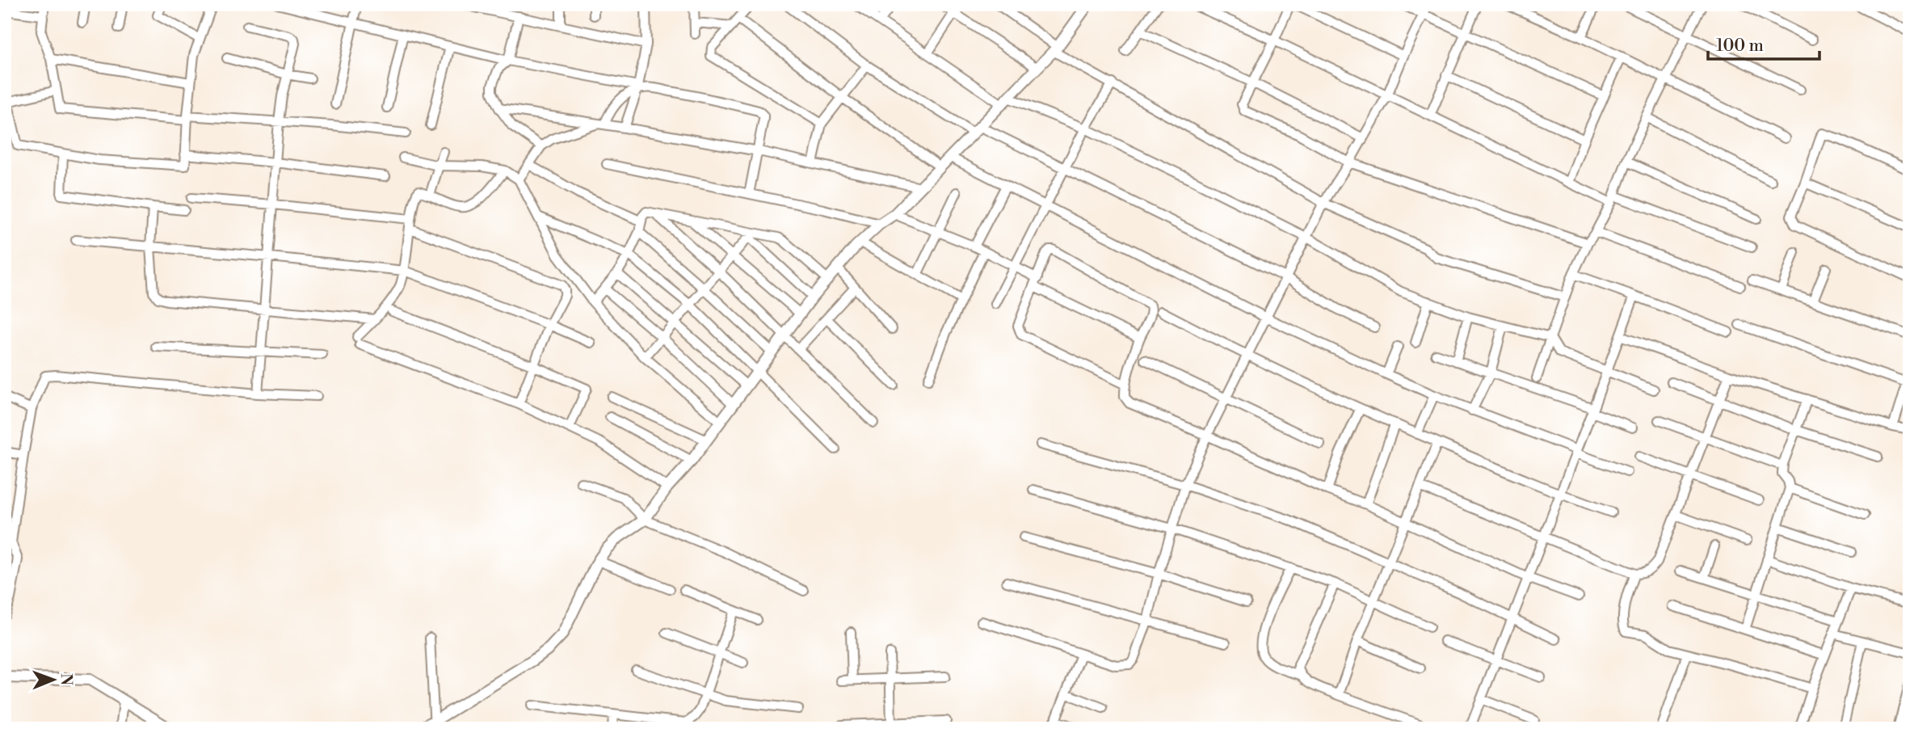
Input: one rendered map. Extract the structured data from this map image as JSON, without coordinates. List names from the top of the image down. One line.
{"scale_bar":"100 m","north":"right"}
